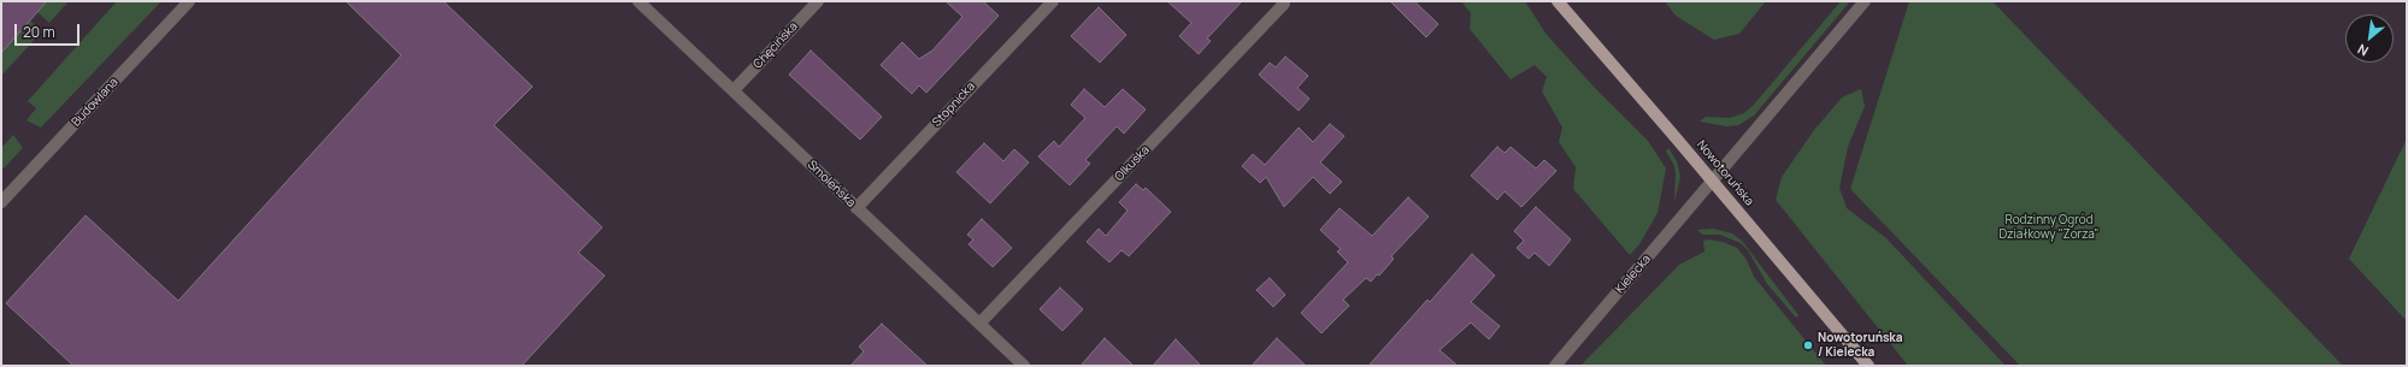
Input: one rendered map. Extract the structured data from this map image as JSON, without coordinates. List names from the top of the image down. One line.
{"streets":{"main road":["Nowotoruńska"],"street":["Chęcińska","Budowlana","Stopnicka","Olkuska","Smoleńska","Kielecka"]},"crossings":[["Chęcińska","Smoleńska"],["Stopnicka","Smoleńska"],["Olkuska","Smoleńska"],["Nowotoruńska","Kielecka"]],"parks":["Rodzinny Ogród Działkowy \"Zorza\""],"places":["Nowotoruńska / Kielecka"],"scale_bar":"20 m","north":"bottom left"}
